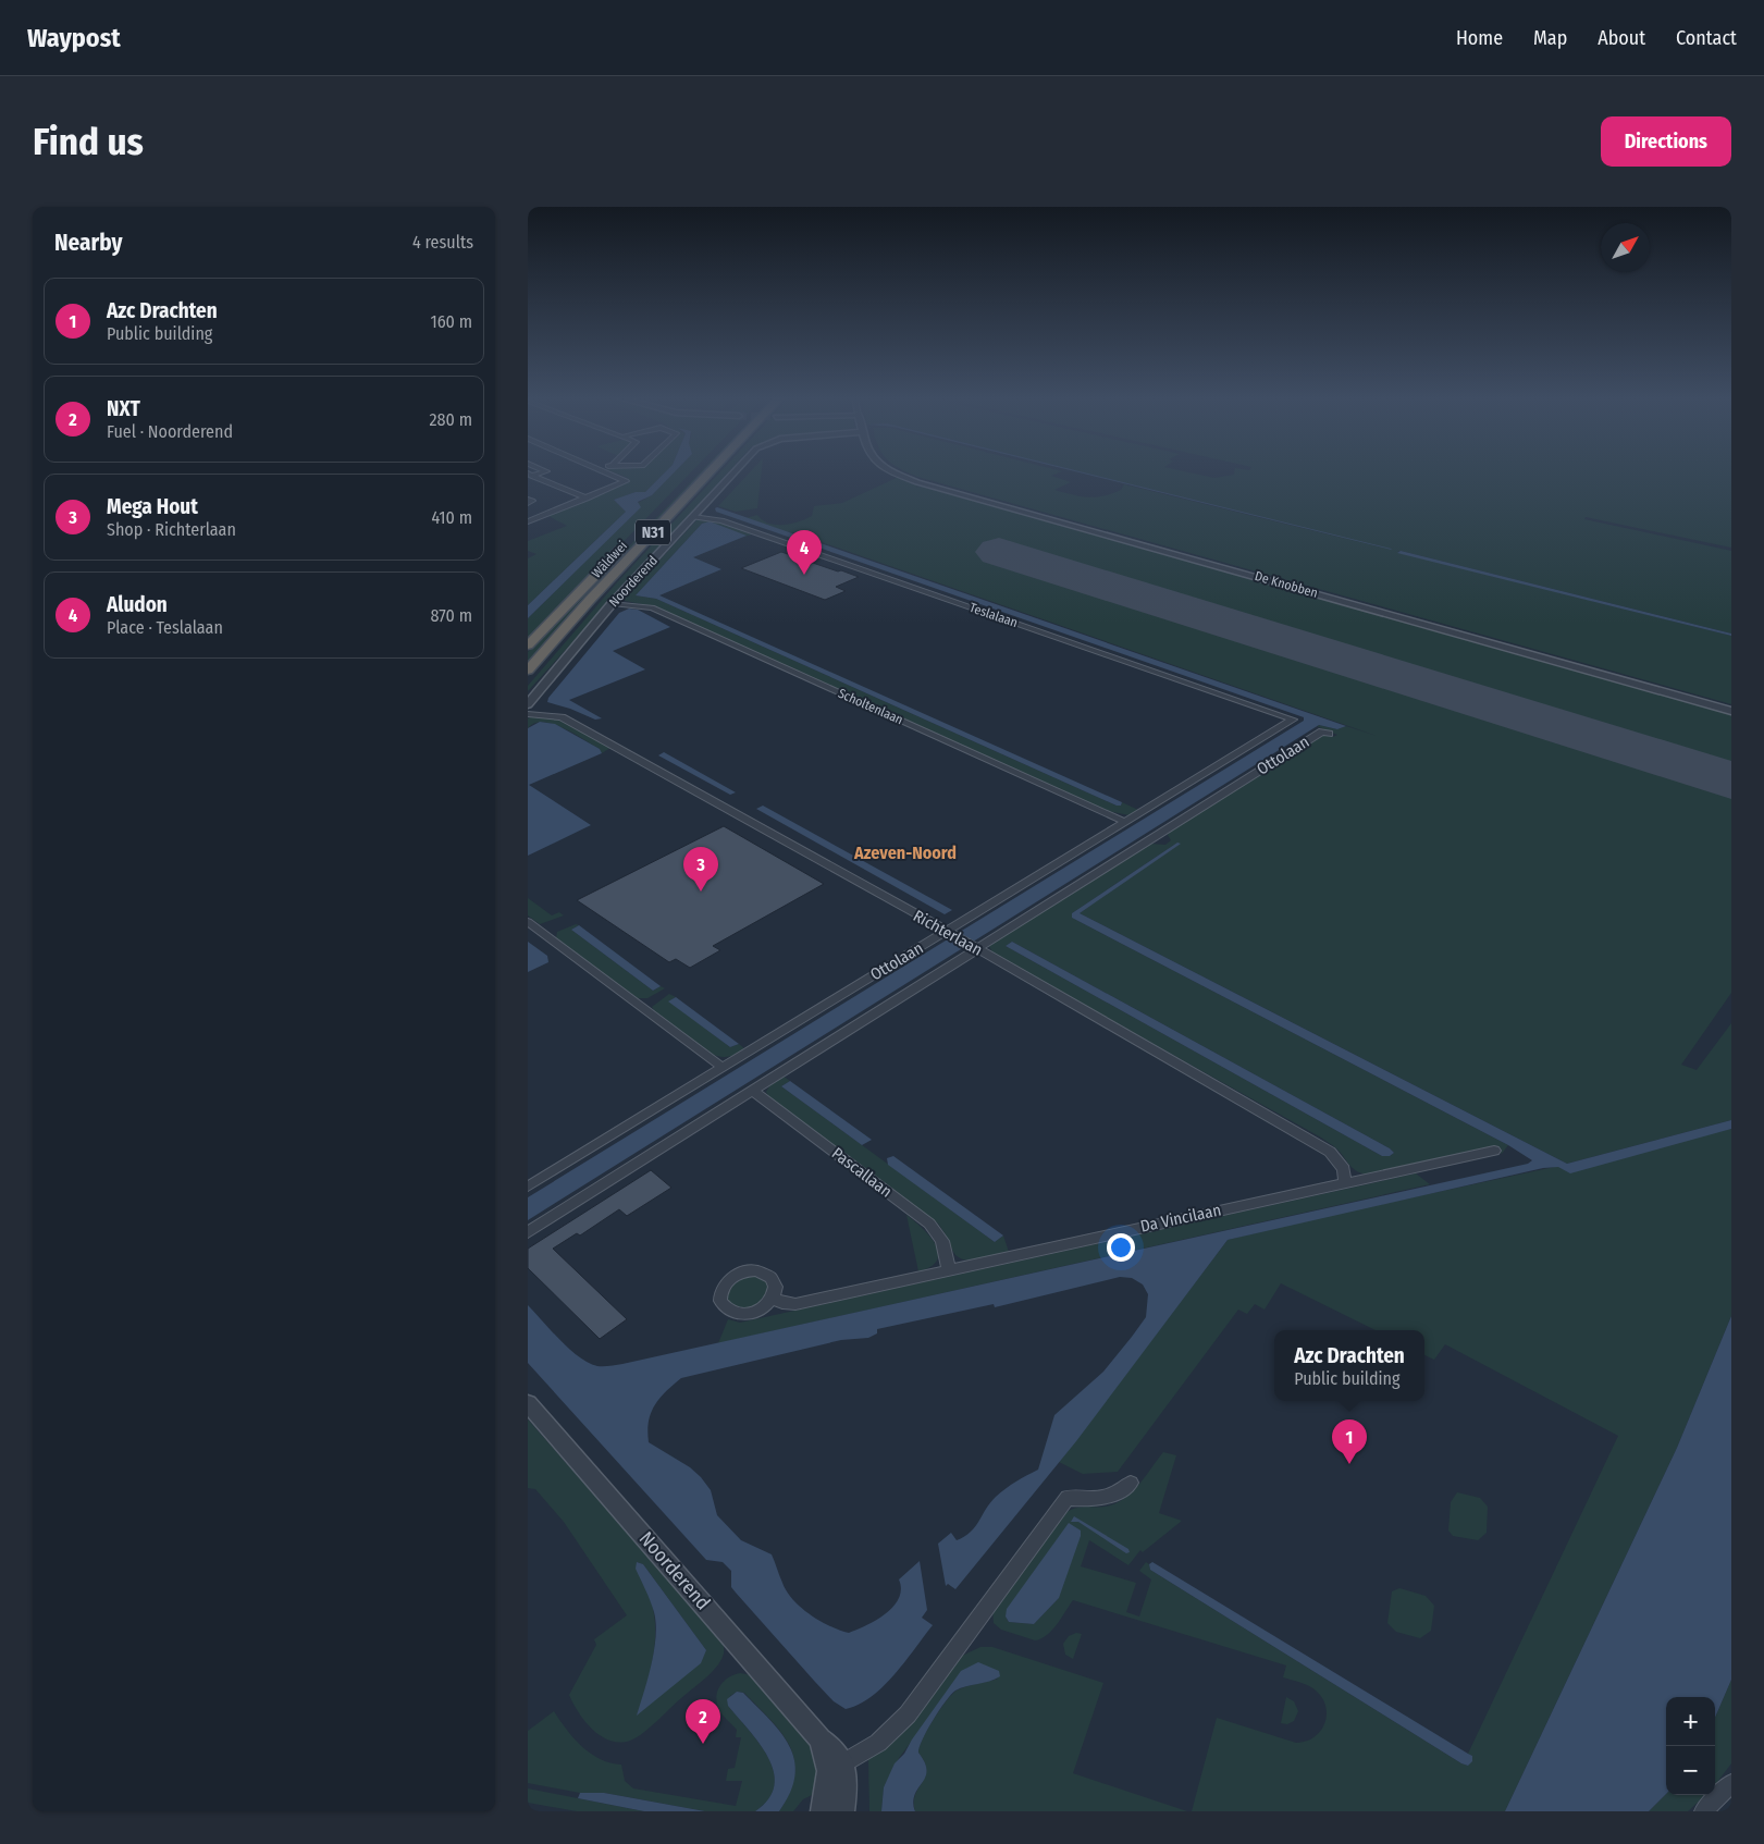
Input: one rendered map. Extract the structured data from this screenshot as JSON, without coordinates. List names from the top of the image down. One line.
{"streets":{"highway":["N31","Wâldwei"],"street":["Noorderend","De Knobben","Teslalaan","Scholtenlaan","Ottolaan","Richterlaan","Pascallaan","Da Vincilaan"]},"crossings":[["Noorderend","Teslalaan"],["Noorderend","Scholtenlaan"],["Teslalaan","Ottolaan"],["Scholtenlaan","Ottolaan"],["Ottolaan","Richterlaan"],["Ottolaan","Pascallaan"],["Richterlaan","Da Vincilaan"],["Pascallaan","Da Vincilaan"]],"districts":["Azeven-Noord"],"north":"top right","page":{"header":"Waypost","nav":["Home","Map","About","Contact"],"buttons":"Directions","title":"Find us","heading":["Nearby","4 results"],"list":[{"mark":"1","name":"Azc Drachten","note":"Public building","value":"160 m"},{"mark":"2","name":"NXT","note":"Fuel · Noorderend","value":"280 m"},{"mark":"3","name":"Mega Hout","note":"Shop · Richterlaan","value":"410 m"},{"mark":"4","name":"Aludon","note":"Place · Teslalaan","value":"870 m"}],"pins":["4","3","1","2"],"popup":["Azc Drachten","Public building"],"map_buttons":["+","−"]}}
